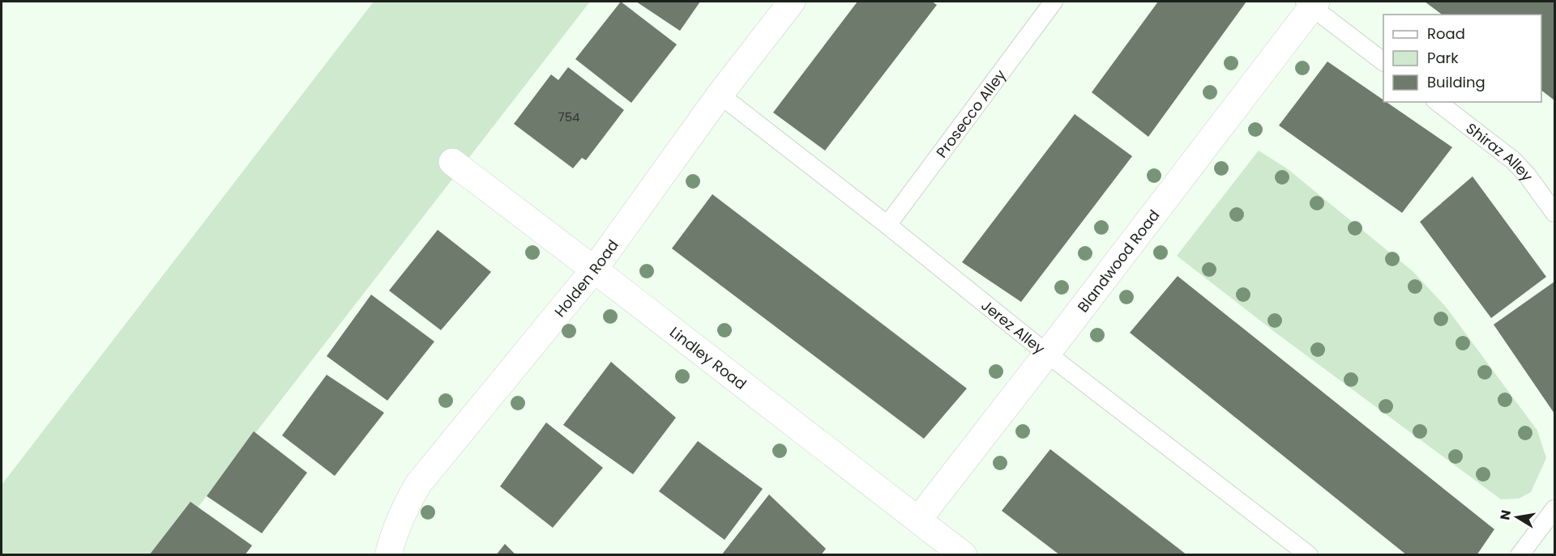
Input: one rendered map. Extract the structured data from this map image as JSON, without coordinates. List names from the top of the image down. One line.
{"streets":{"street":["Blandwood Road","Holden Road","Lindley Road"],"lane":["Prosecco Alley","Shiraz Alley","Jerez Alley"]},"crossings":[["Prosecco Alley","Jerez Alley"],["Blandwood Road","Jerez Alley"],["Blandwood Road","Lindley Road"],["Holden Road","Jerez Alley"],["Holden Road","Lindley Road"]],"house_numbers":["754"],"legend":["Road","Park","Building"],"north":"left"}
